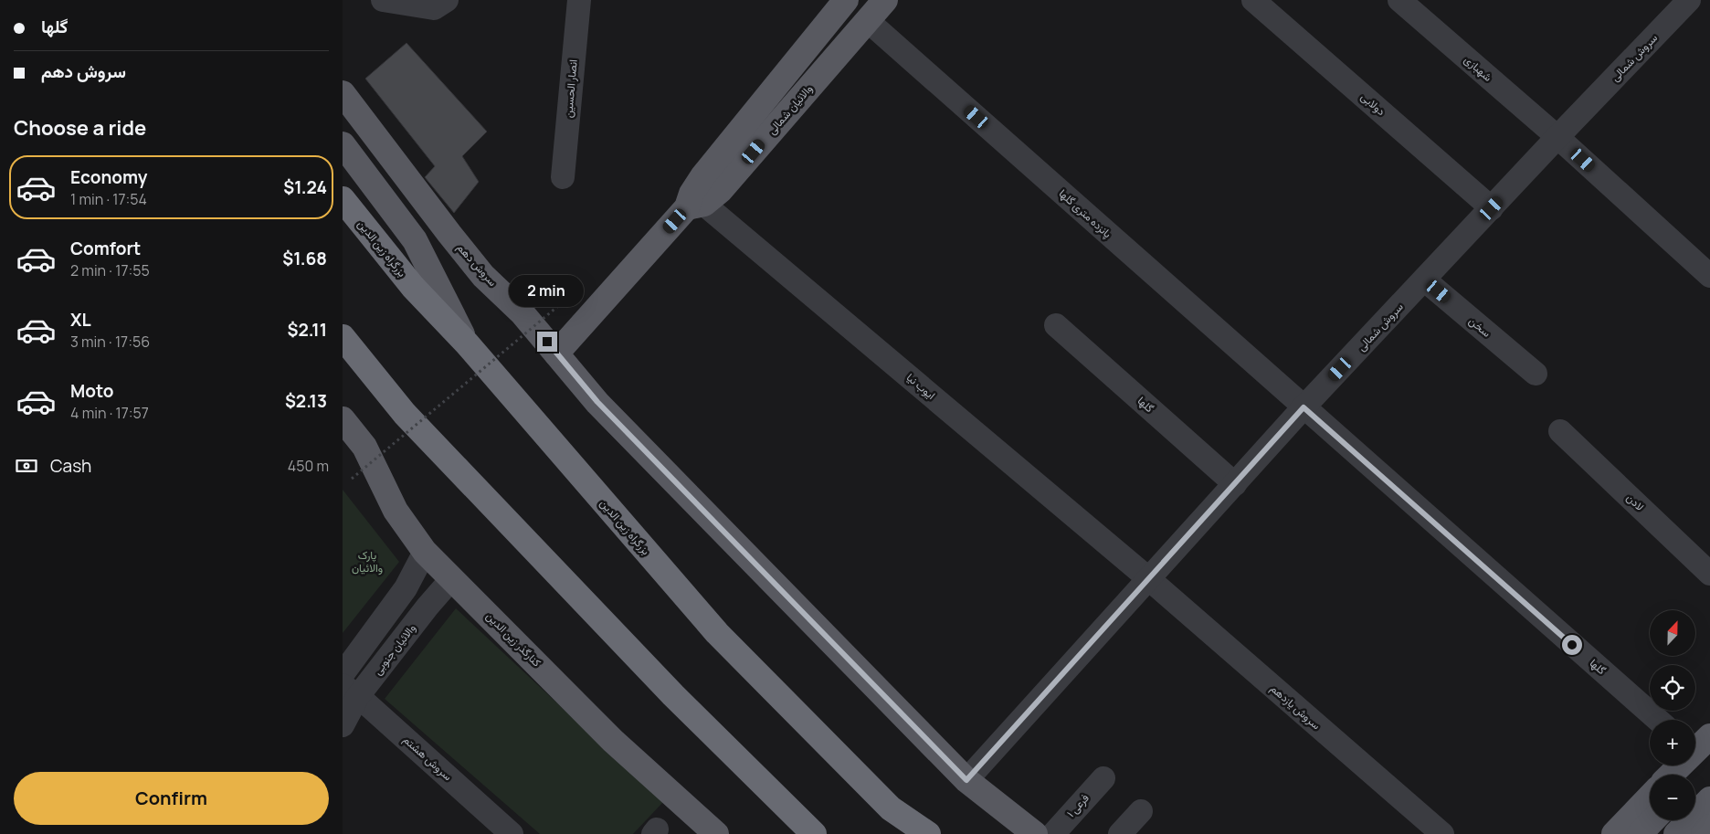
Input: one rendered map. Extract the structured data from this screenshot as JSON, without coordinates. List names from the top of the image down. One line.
{"streets":{"highway":["بزرگراه زین الدین"],"main road":["والائیان شمالی","سروش دهم","کنارگذر زین الدین"],"street":["سروش شمالی","شهبازی","انصار الحسین","دولابی","پانزده متری گلها","سخن","ایوب نیا","گلها","لادن","والائیان جنوبی","سروش یازدهم","سروش هشتم","فرعی ۱"]},"crossings":[["سروش شمالی","شهبازی"],["سروش شمالی","دولابی"],["سروش شمالی","پانزده متری گلها"],["سروش شمالی","سروش دهم"],["سروش شمالی","سخن"],["سروش شمالی","ایوب نیا"],["سروش شمالی","گلها"],["سروش شمالی","سروش یازدهم"],["والائیان شمالی","پانزده متری گلها"],["والائیان شمالی","سروش دهم"],["والائیان شمالی","ایوب نیا"],["پانزده متری گلها","گلها"],["ایوب نیا","سروش یازدهم"],["کنارگذر زین الدین","والائیان جنوبی"],["والائیان جنوبی","سروش هشتم"]],"parks":["پارک والائیان"],"north":"top","page":{"banner":["گلها","سروش دهم"],"heading":"Choose a ride","list":[{"name":"Economy","note":"1 min · 17:54","value":"$1.24"},{"name":"Comfort","note":"2 min · 17:55","value":"$1.68"},{"name":"XL","note":"3 min · 17:56","value":"$2.11"},{"name":"Moto","note":"4 min · 17:57","value":"$2.13"}],"bubble":"2 min","pay":["Cash","450 m"],"map_buttons":["+","−"],"buttons":"Confirm"}}
